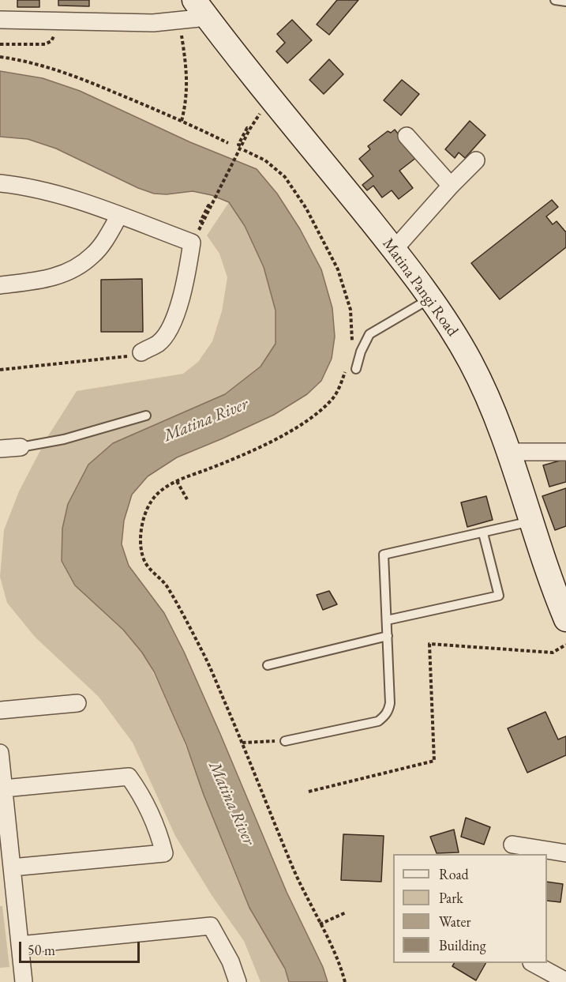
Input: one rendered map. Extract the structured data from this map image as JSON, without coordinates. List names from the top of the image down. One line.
{"streets":{"street":["Matina Pangi Road"]},"water":["Matina River"],"legend":["Road","Park","Water","Building"],"scale_bar":"50 m"}
